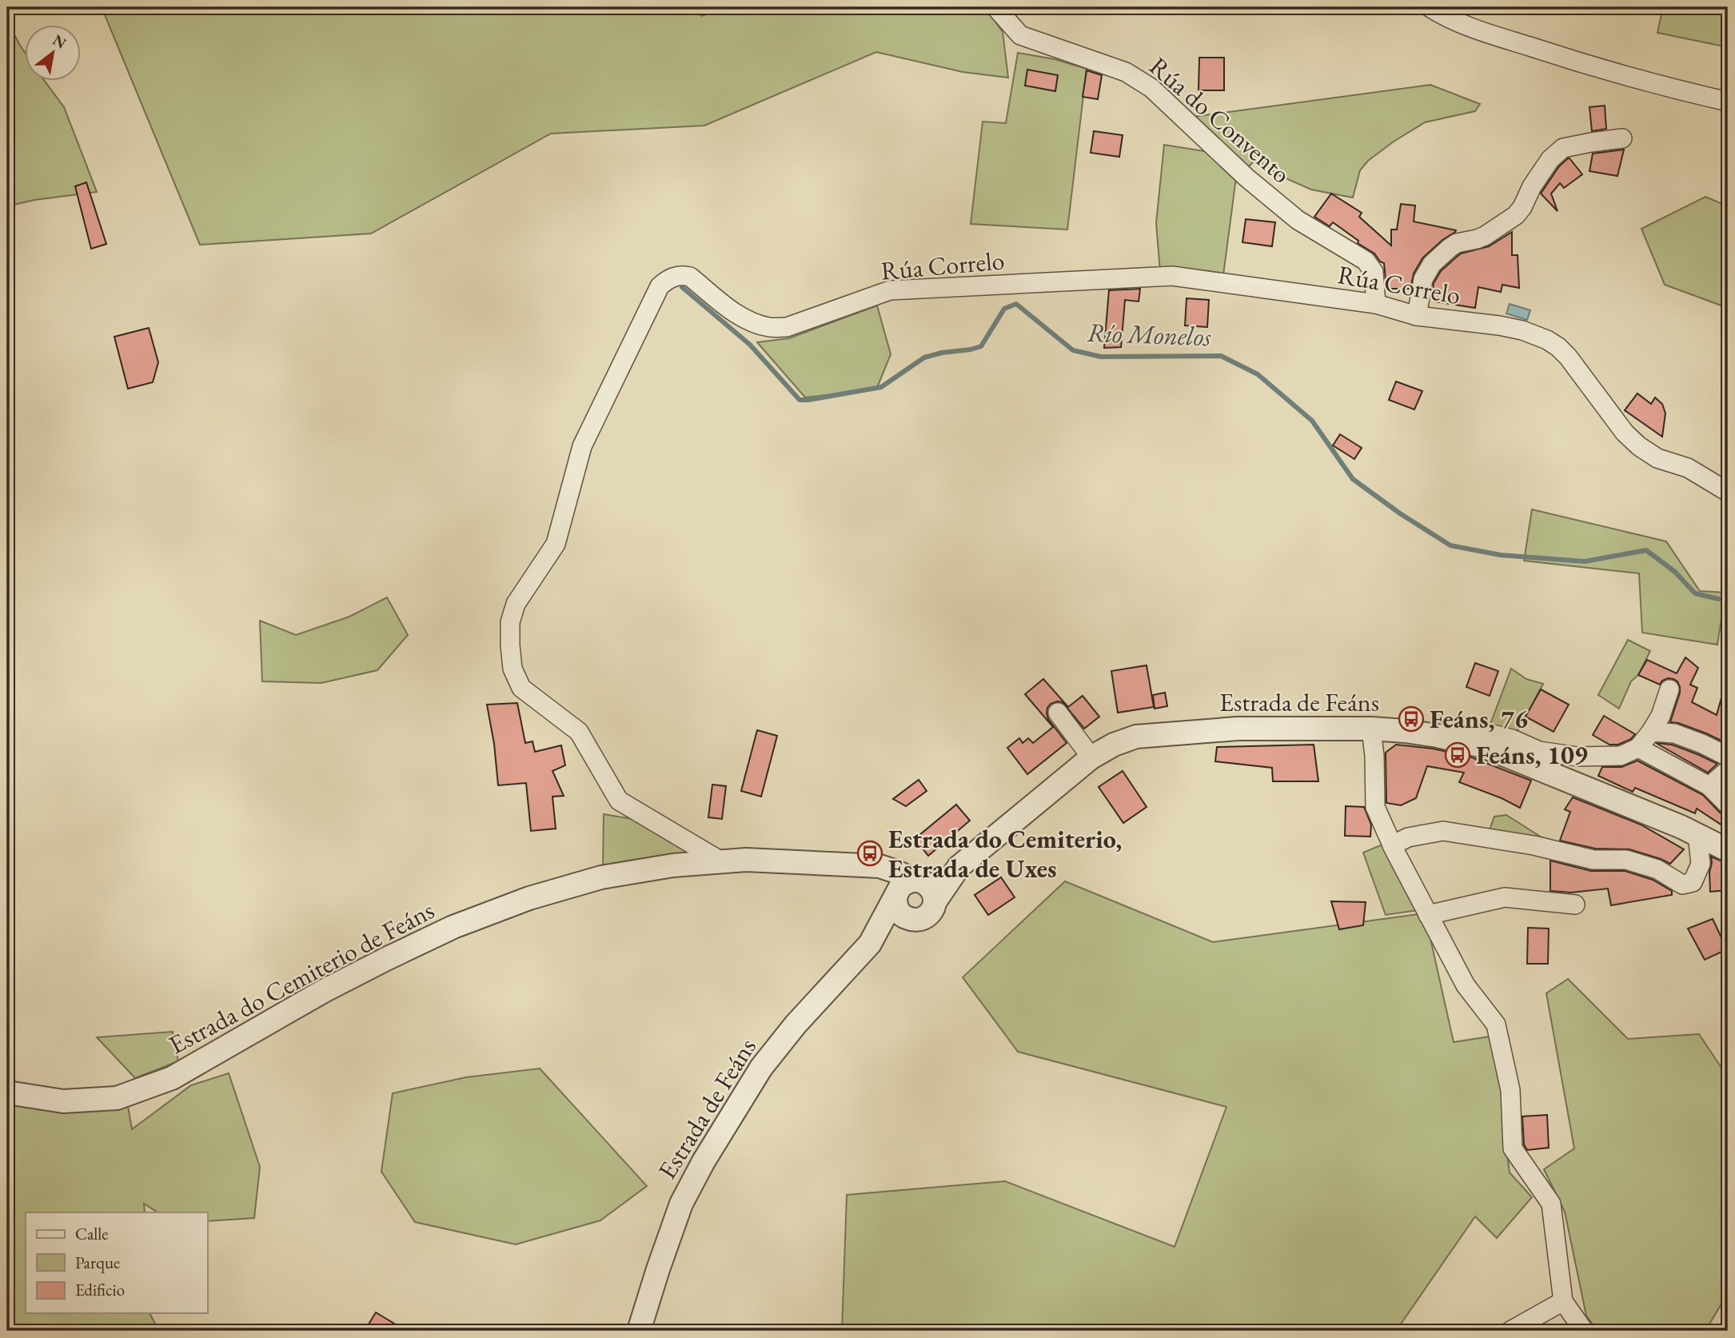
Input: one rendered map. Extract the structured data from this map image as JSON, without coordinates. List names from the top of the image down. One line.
{"streets":{"street":["Rúa do Convento","Rúa Correlo","Estrada de Feáns","Estrada do Cemiterio de Feáns"]},"crossings":[["Rúa do Convento","Rúa Correlo"],["Rúa Correlo","Estrada do Cemiterio de Feáns"],["Estrada de Feáns","Estrada do Cemiterio de Feáns"]],"water":["Río Monelos"],"places":{"bus stop":["Feáns, 76","Feáns, 109","Estrada do Cemiterio, Estrada de Uxes"]},"legend":["Calle","Parque","Edificio"],"north":"top right"}
